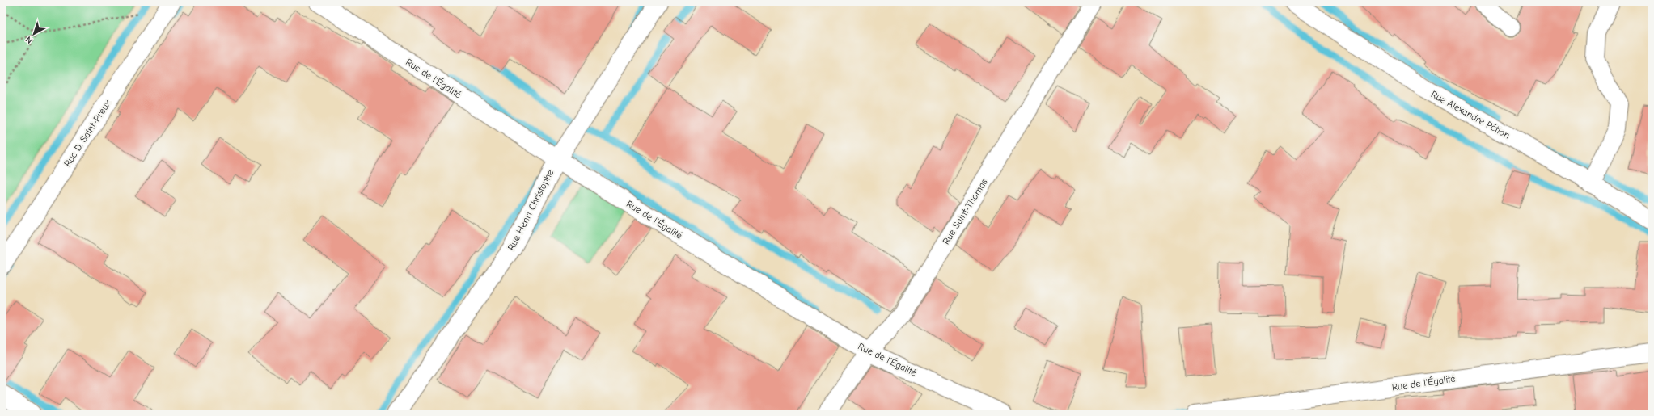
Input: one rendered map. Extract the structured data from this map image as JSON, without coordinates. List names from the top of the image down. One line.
{"streets":{"street":["Rue de l'Égalité","Rue Alexandre Pétion","Rue D. Saint-Preux","Rue Henri Christophe","Rue Saint-Thomas"]},"crossings":[["Rue de l'Égalité","Rue Henri Christophe"],["Rue de l'Égalité","Rue Saint-Thomas"]],"north":"bottom left"}
